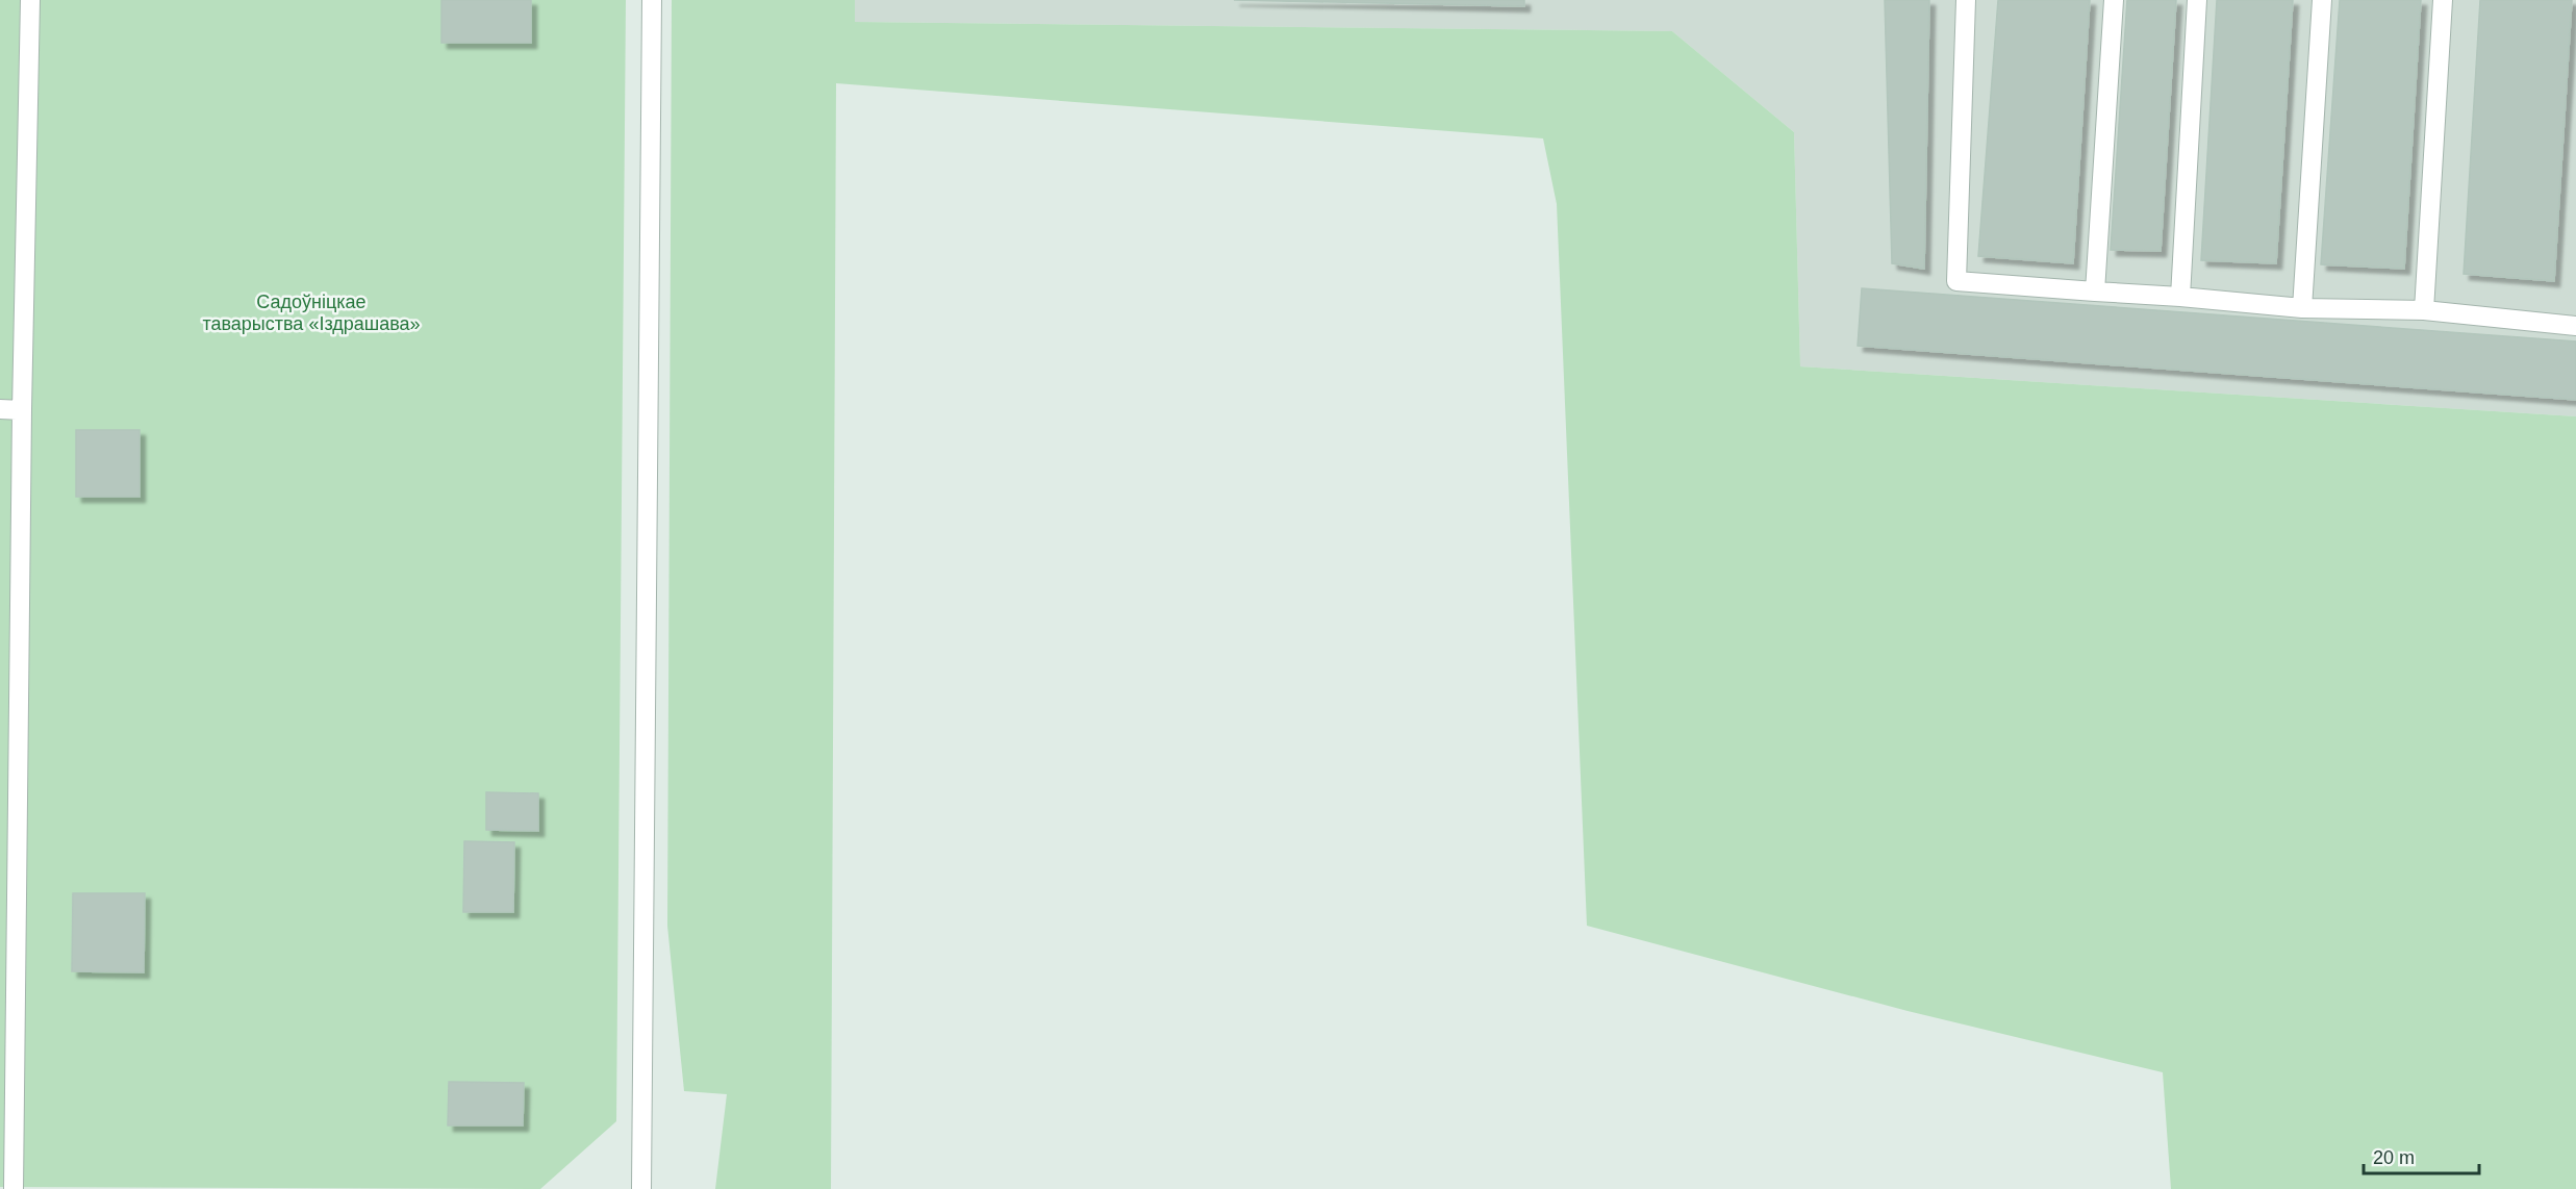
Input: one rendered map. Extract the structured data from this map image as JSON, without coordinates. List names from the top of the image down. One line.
{"parks":["Садоўніцкае таварыства «Іздрашава»"],"scale_bar":"20 m"}
